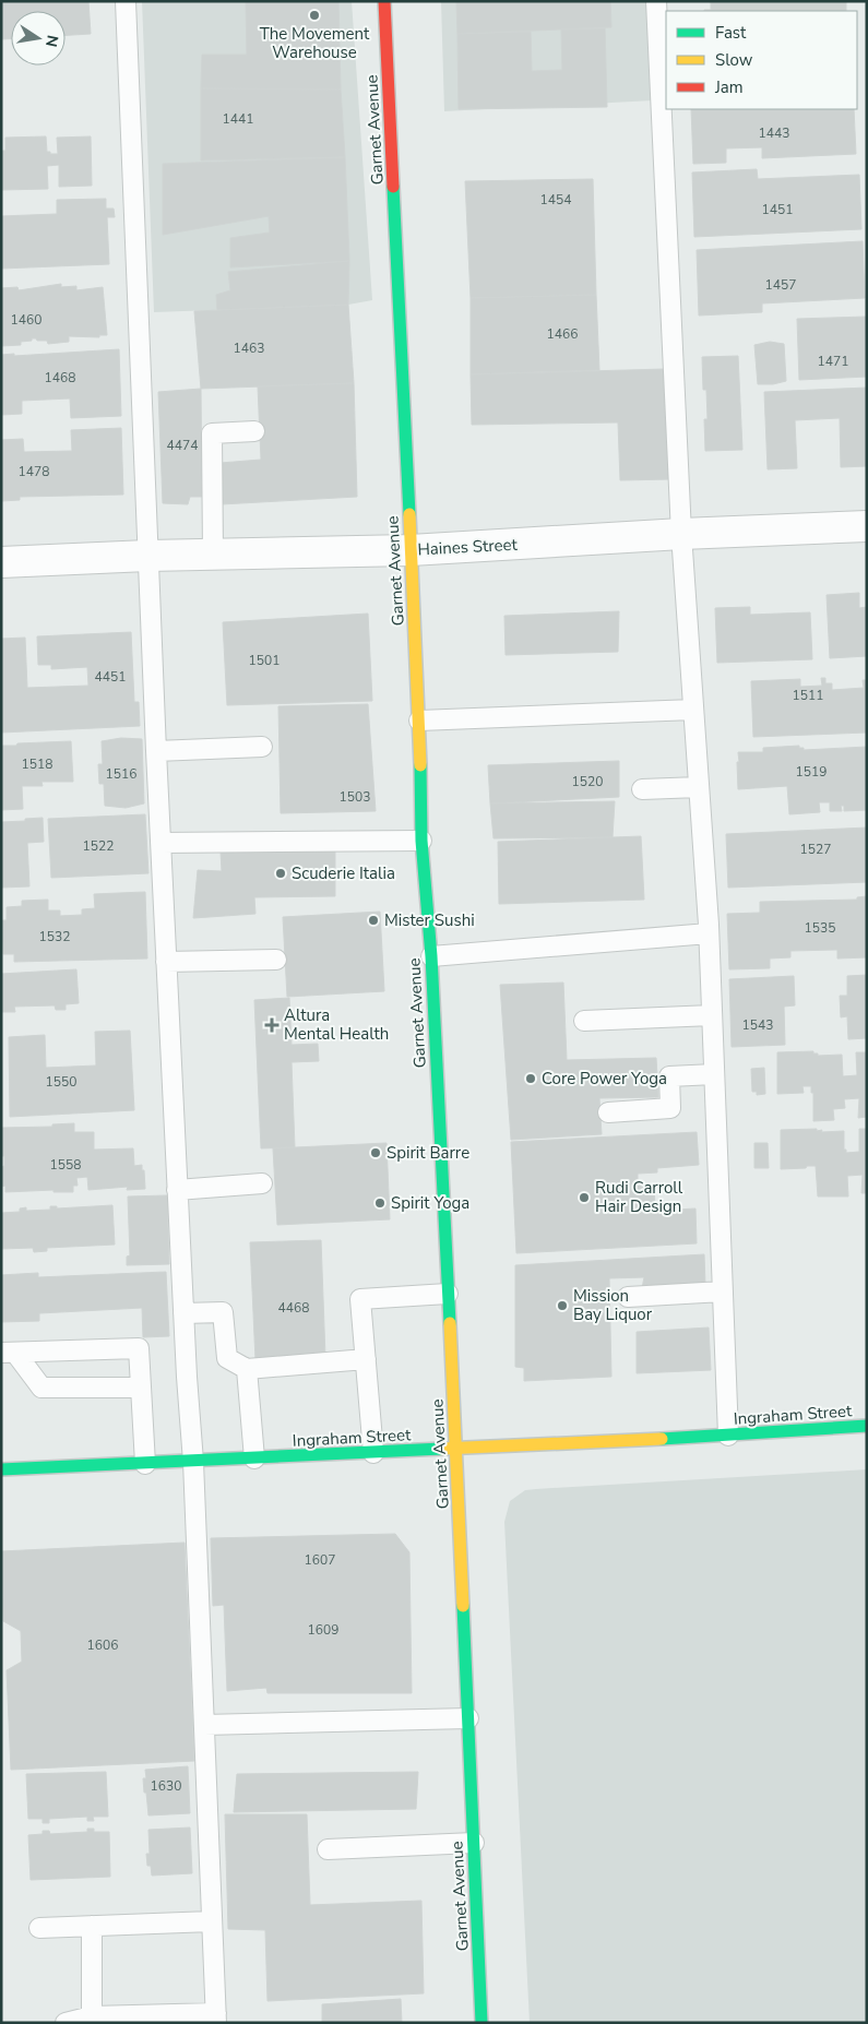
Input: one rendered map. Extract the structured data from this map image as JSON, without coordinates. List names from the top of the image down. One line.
{"streets":{"main road":["Garnet Avenue","Ingraham Street"],"street":["Haines Street"]},"crossings":[["Garnet Avenue","Haines Street"],["Garnet Avenue","Ingraham Street"]],"places":{"other":["The Movement Warehouse","Scuderie Italia","Mister Sushi","Core Power Yoga","Spirit Barre","Rudi Carroll Hair Design","Spirit Yoga","Mission Bay Liquor"],"health":["Altura Mental Health"]},"house_numbers":["1441","1443","1454","1451","1457","1460","1466","1463","1471","1468","4474","1478","1501","4451","1511","1518","1519","1516","1520","1503","1522","1527","1535","1532","1543","1550","1558","4468","1607","1609","1606","1630"],"legend":["Fast","Slow","Jam"],"north":"right"}
